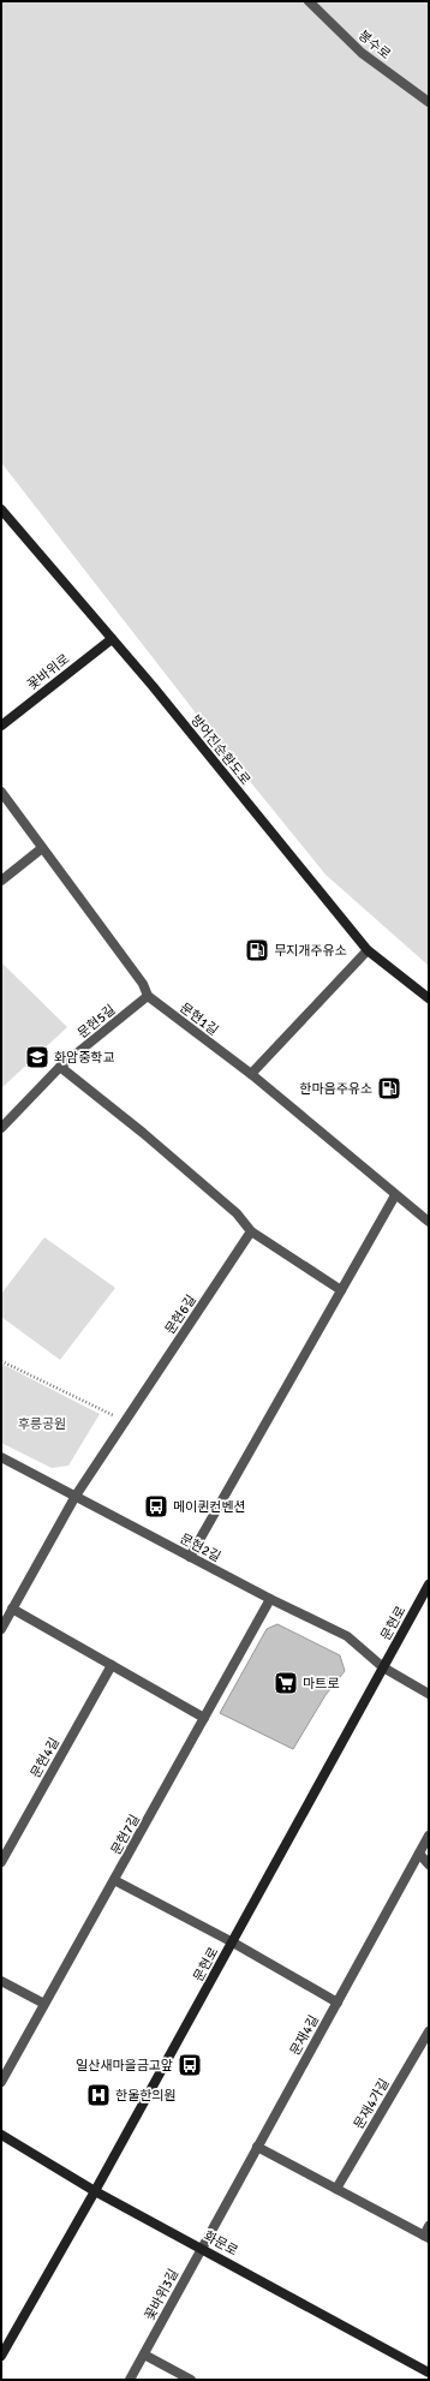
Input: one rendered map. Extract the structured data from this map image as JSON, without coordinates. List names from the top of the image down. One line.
{"streets":{"street":["봉수로","꽃바위로","방어진순환도로","문현1길","문현5길","문현6길","문현2길","문현로","문현4길","문현7길","문재4길","문재4가길","화문로","꽃바위3길"]},"crossings":[["꽃바위로","방어진순환도로"],["문현1길","문현5길"],["문현6길","문현2길"],["문현2길","문현로"],["문현2길","문현7길"],["문현로","화문로"],["문재4길","화문로"],["문재4길","꽃바위3길"],["화문로","꽃바위3길"]],"parks":["후릉공원"],"places":{"fuel station":["무지개주유소","한마음주유소"],"school or university":["화암중학교"],"bus stop":["메이퀸컨벤션","일산새마을금고앞"],"supermarket":["마트로"],"hospital":["한울한의원"]}}
